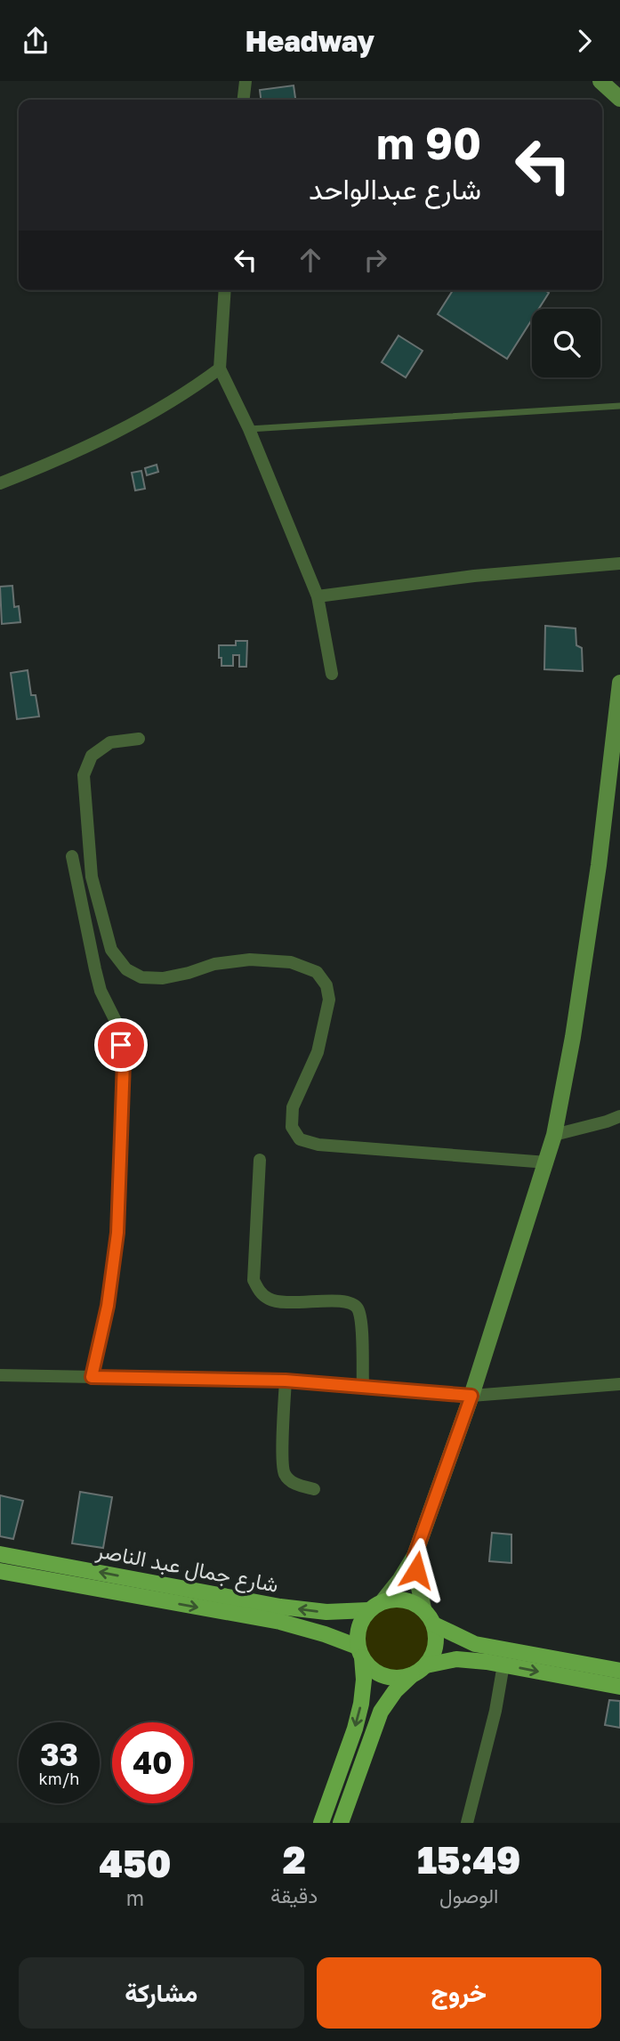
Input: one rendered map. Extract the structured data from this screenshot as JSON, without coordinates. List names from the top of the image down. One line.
{"streets":{"main road":["شارع جمال عبد الناصر"]},"page":{"header":"Headway","turn":["90 m","شارع عبدالواحد"],"speed":"33 km/h","limit":"40","eta":["15:49","الوصول","2","دقيقة","450","m"],"buttons":["خروج","مشاركة"]}}
